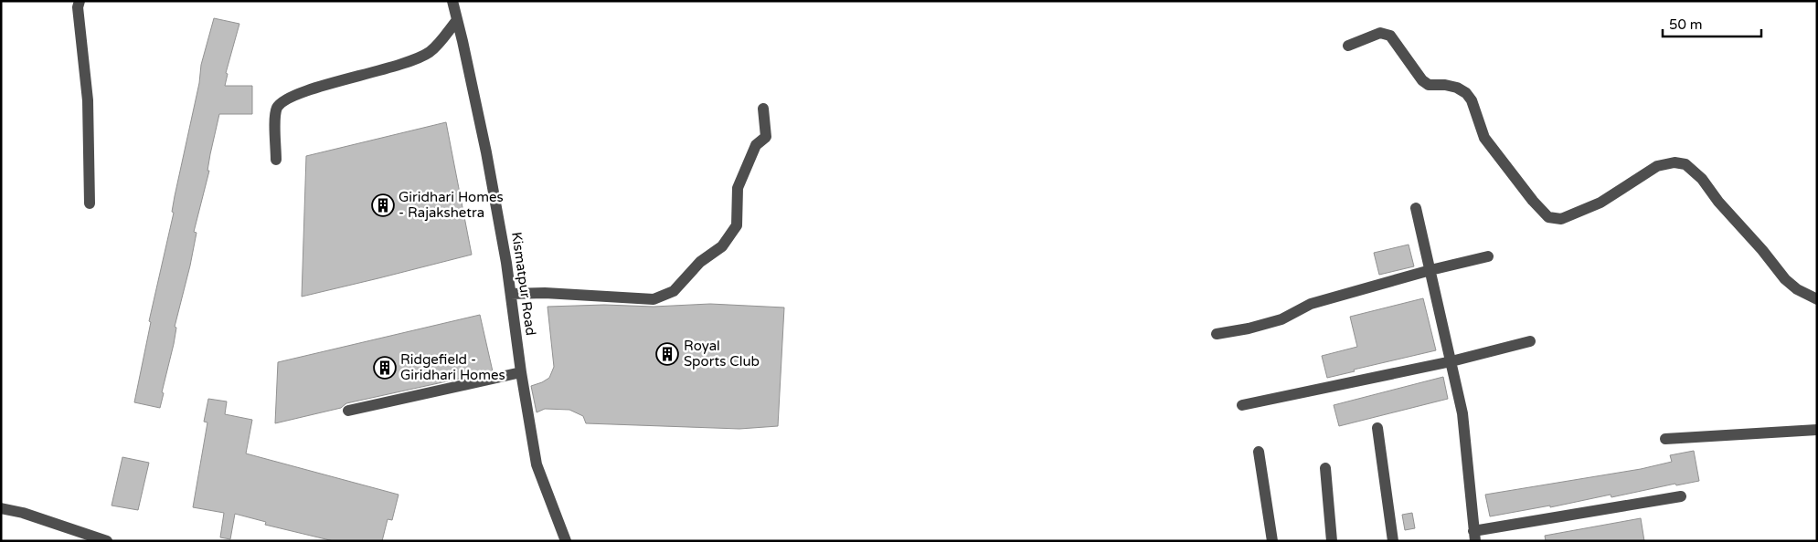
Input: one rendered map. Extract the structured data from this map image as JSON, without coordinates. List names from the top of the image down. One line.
{"streets":{"street":["Kismatpur Road"]},"places":{"building":["Giridhari Homes - Rajakshetra","Royal Sports Club","Ridgefield - Giridhari Homes"]},"scale_bar":"50 m"}
